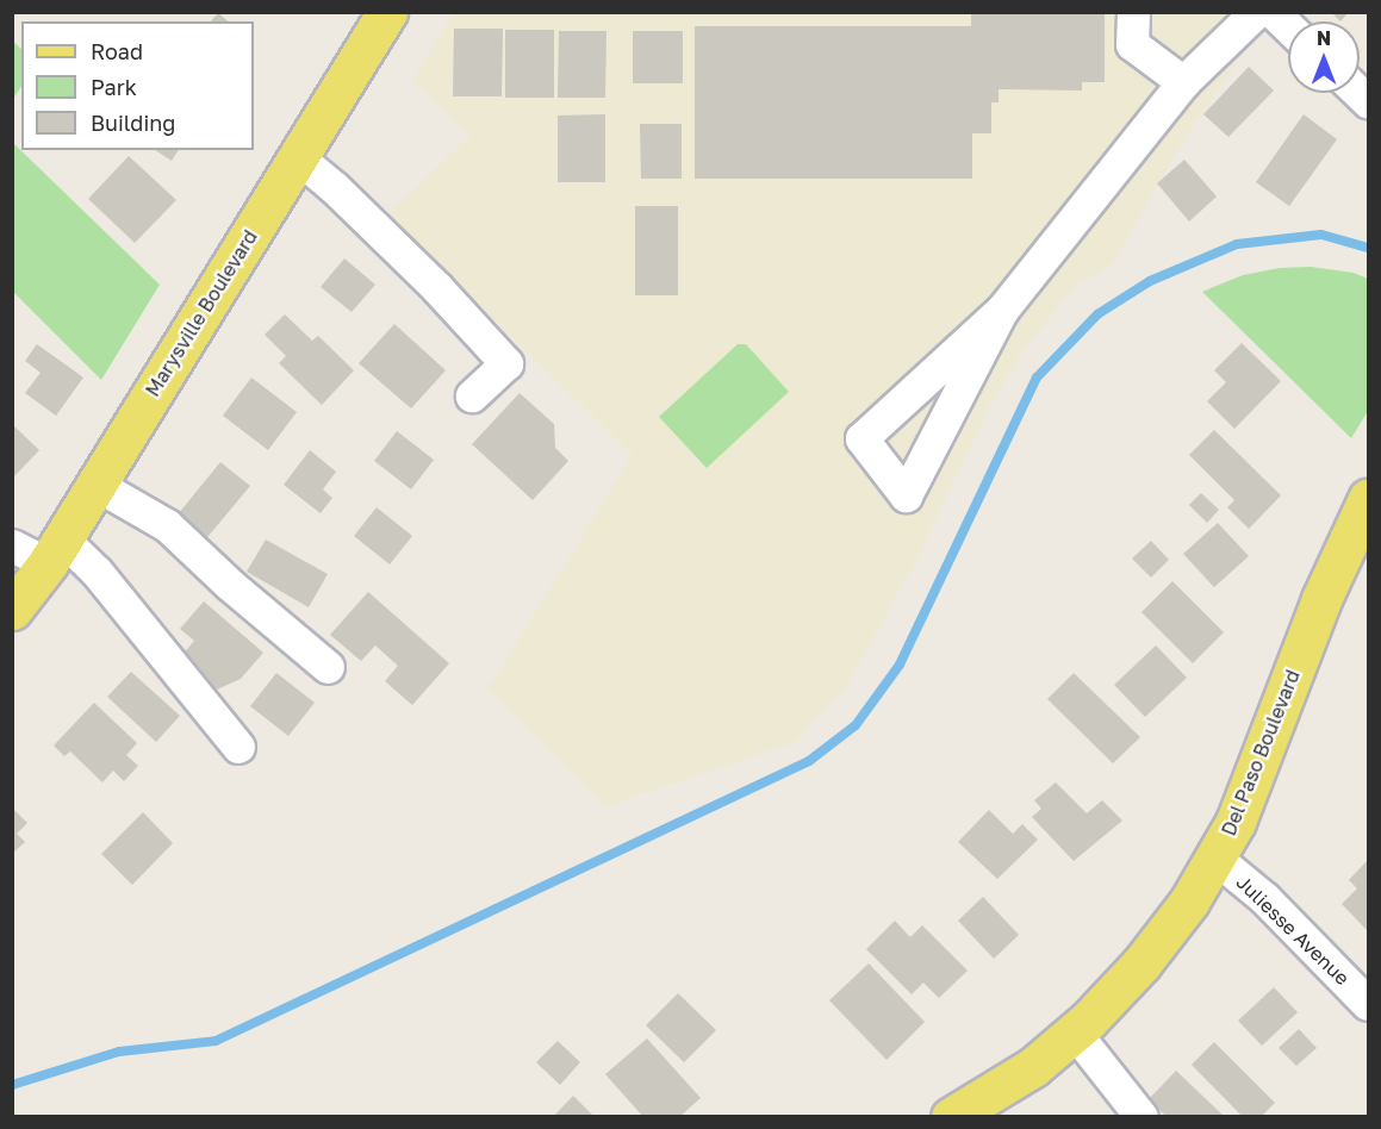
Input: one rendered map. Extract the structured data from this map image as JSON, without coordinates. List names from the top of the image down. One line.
{"streets":{"main road":["Marysville Boulevard","Del Paso Boulevard"],"street":["Juliesse Avenue"]},"crossings":[["Del Paso Boulevard","Juliesse Avenue"]],"legend":["Road","Park","Building"],"north":"top"}
